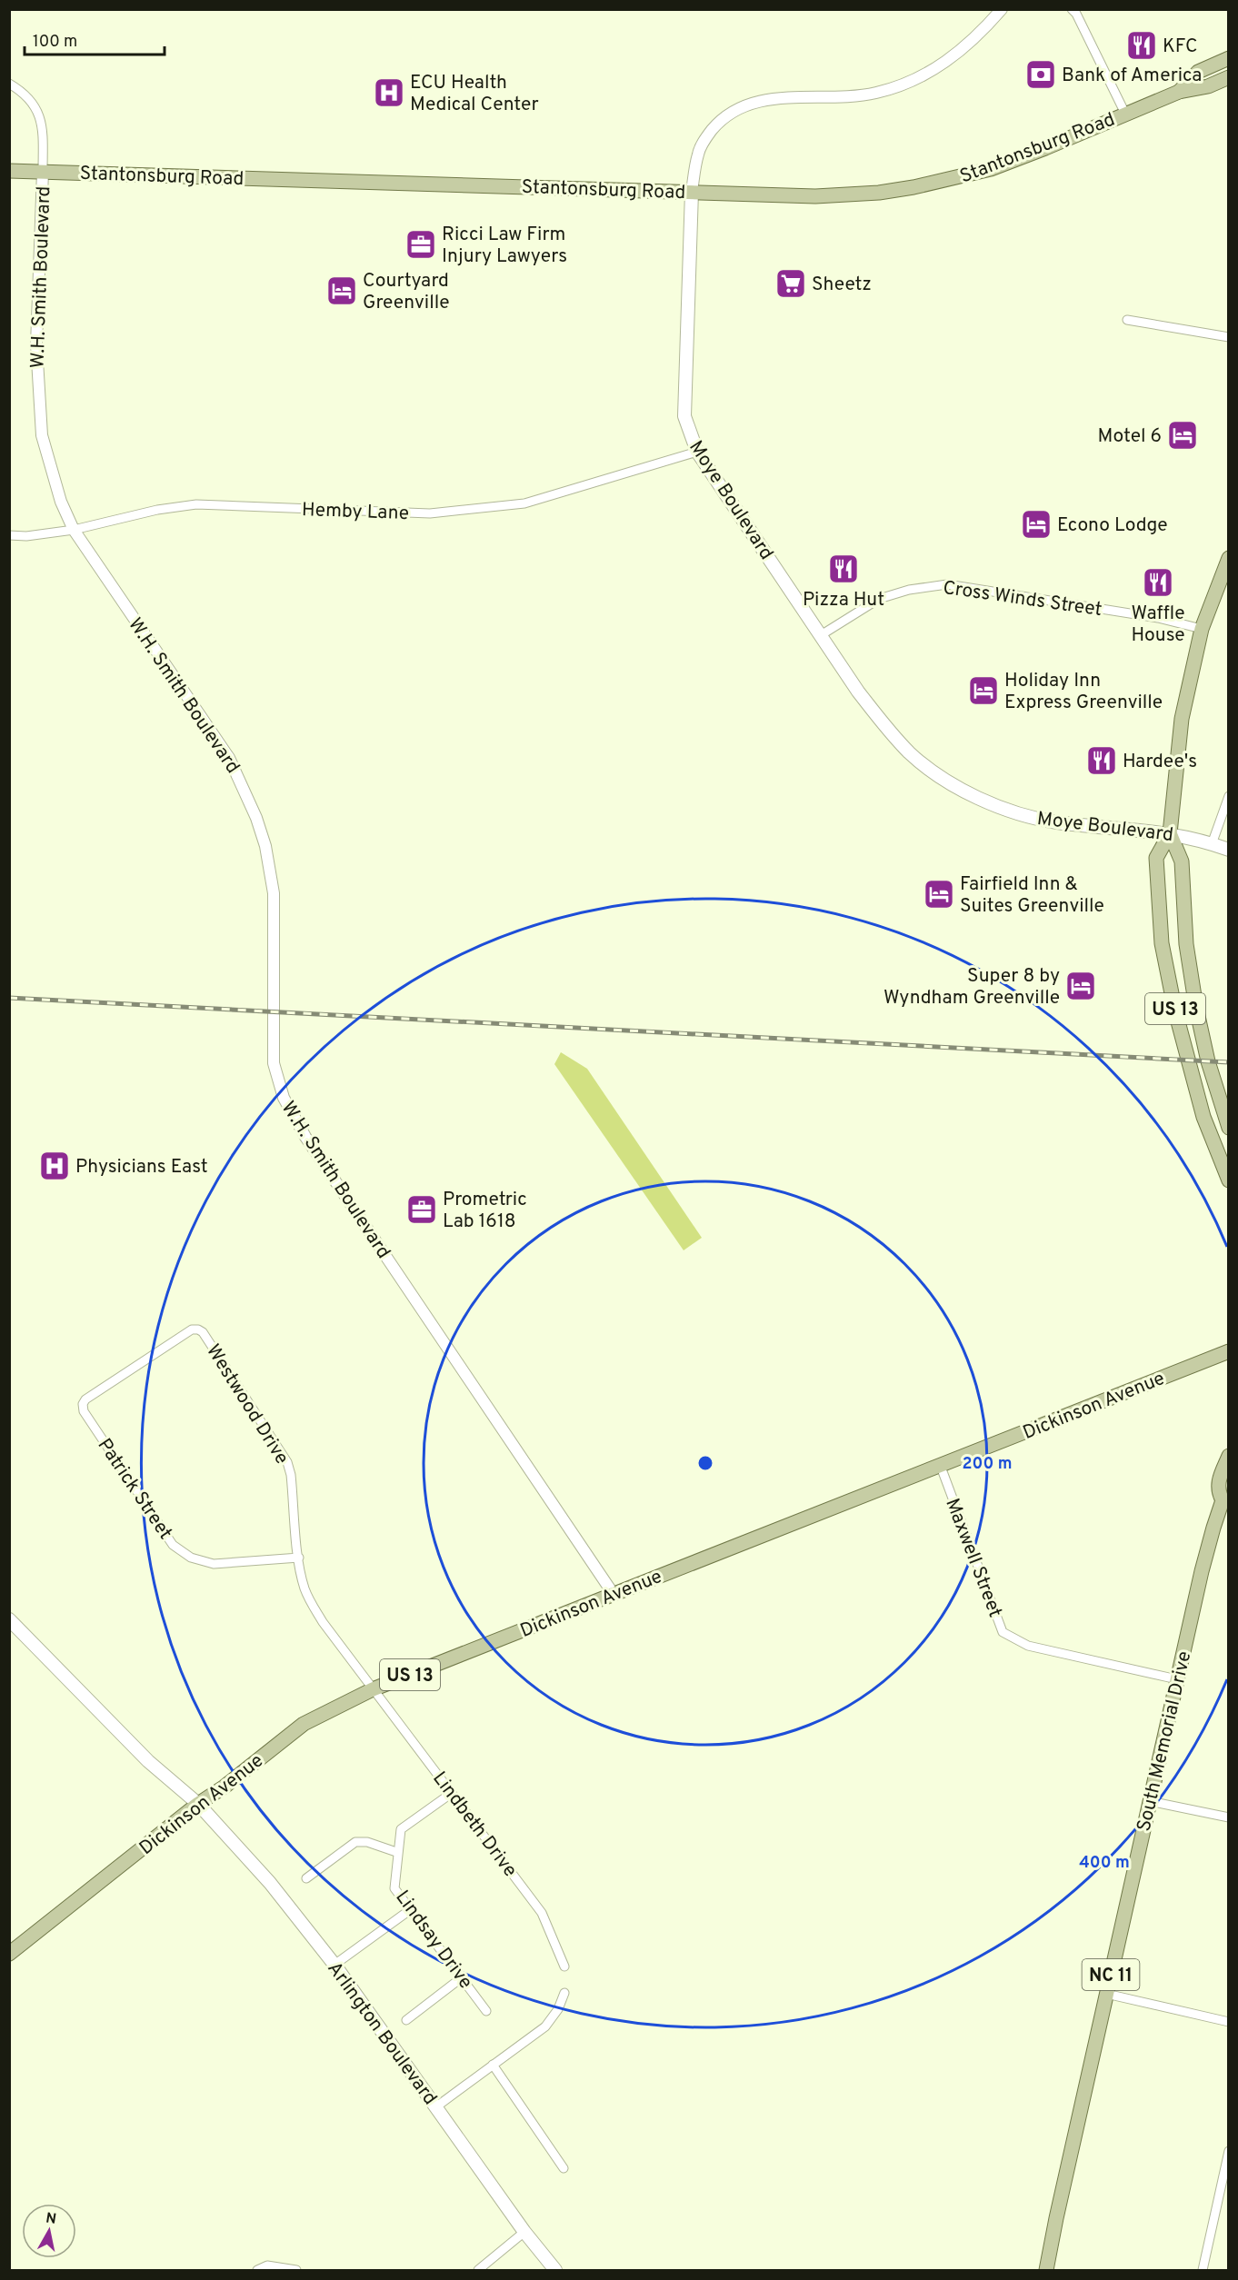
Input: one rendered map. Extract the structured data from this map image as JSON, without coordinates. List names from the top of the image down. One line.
{"streets":{"main road":["Stantonsburg Road","Moye Boulevard","US 13","Dickinson Avenue","South Memorial Drive","NC 11","Arlington Boulevard"],"street":["W.H. Smith Boulevard","Hemby Lane","Cross Winds Street","Westwood Drive","Patrick Street","Maxwell Street","Lindbeth Drive","Lindsay Drive"]},"crossings":[["Stantonsburg Road","W.H. Smith Boulevard"],["Stantonsburg Road","Moye Boulevard"],["W.H. Smith Boulevard","Hemby Lane"],["W.H. Smith Boulevard","Dickinson Avenue"],["Moye Boulevard","Hemby Lane"],["Moye Boulevard","Cross Winds Street"],["Moye Boulevard","US 13"],["Cross Winds Street","US 13"],["Westwood Drive","Dickinson Avenue"],["Westwood Drive","Patrick Street"],["Westwood Drive","Lindbeth Drive"],["Dickinson Avenue","Maxwell Street"],["Dickinson Avenue","Lindbeth Drive"],["Dickinson Avenue","Arlington Boulevard"],["Maxwell Street","South Memorial Drive"],["Lindbeth Drive","Lindsay Drive"]],"places":{"restaurant":["KFC","Pizza Hut","Waffle House","Hardee's"],"bank":["Bank of America"],"hospital":["ECU Health Medical Center","Physicians East"],"office":["Ricci Law Firm Injury Lawyers","Prometric Lab 1618"],"supermarket":["Sheetz"],"hotel":["Courtyard Greenville","Motel 6","Econo Lodge","Holiday Inn Express Greenville","Fairfield Inn & Suites Greenville","Super 8 by Wyndham Greenville"]},"scale_bar":"100 m","north":"top","rings":["200 m","400 m"]}
